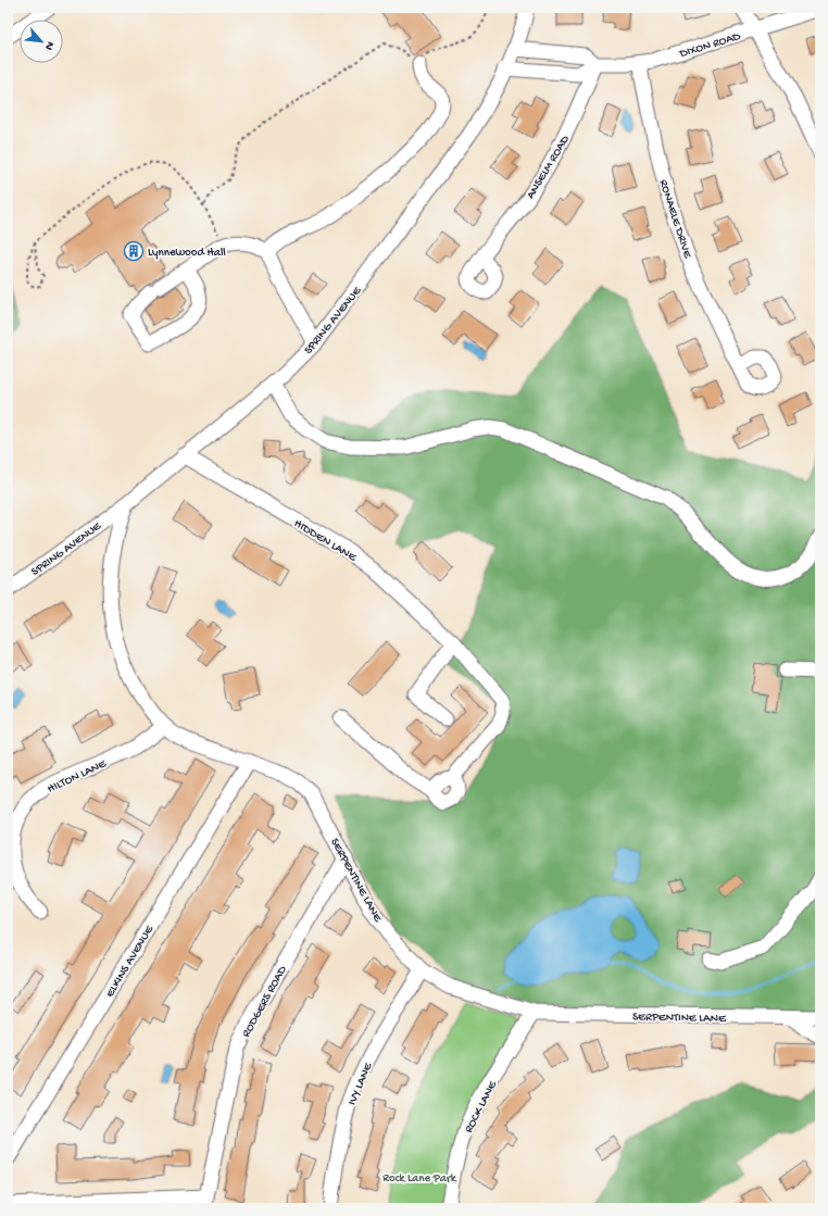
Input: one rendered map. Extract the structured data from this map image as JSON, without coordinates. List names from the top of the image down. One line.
{"streets":{"street":["DIXON ROAD","ANSELM ROAD","RONAELE DRIVE","SPRING AVENUE","HIDDEN LANE","HILTON LANE","SERPENTINE LANE","ELKINS AVENUE","RODGERS ROAD","IVY LANE","ROCK LANE"]},"crossings":[["DIXON ROAD","ANSELM ROAD"],["DIXON ROAD","RONAELE DRIVE"],["DIXON ROAD","SPRING AVENUE"],["SPRING AVENUE","HIDDEN LANE"],["SPRING AVENUE","SERPENTINE LANE"],["HILTON LANE","SERPENTINE LANE"],["SERPENTINE LANE","ELKINS AVENUE"],["SERPENTINE LANE","RODGERS ROAD"],["SERPENTINE LANE","IVY LANE"],["SERPENTINE LANE","ROCK LANE"]],"parks":["Rock Lane Park"],"places":{"building":["Lynnewood Hall"]},"north":"bottom right"}
